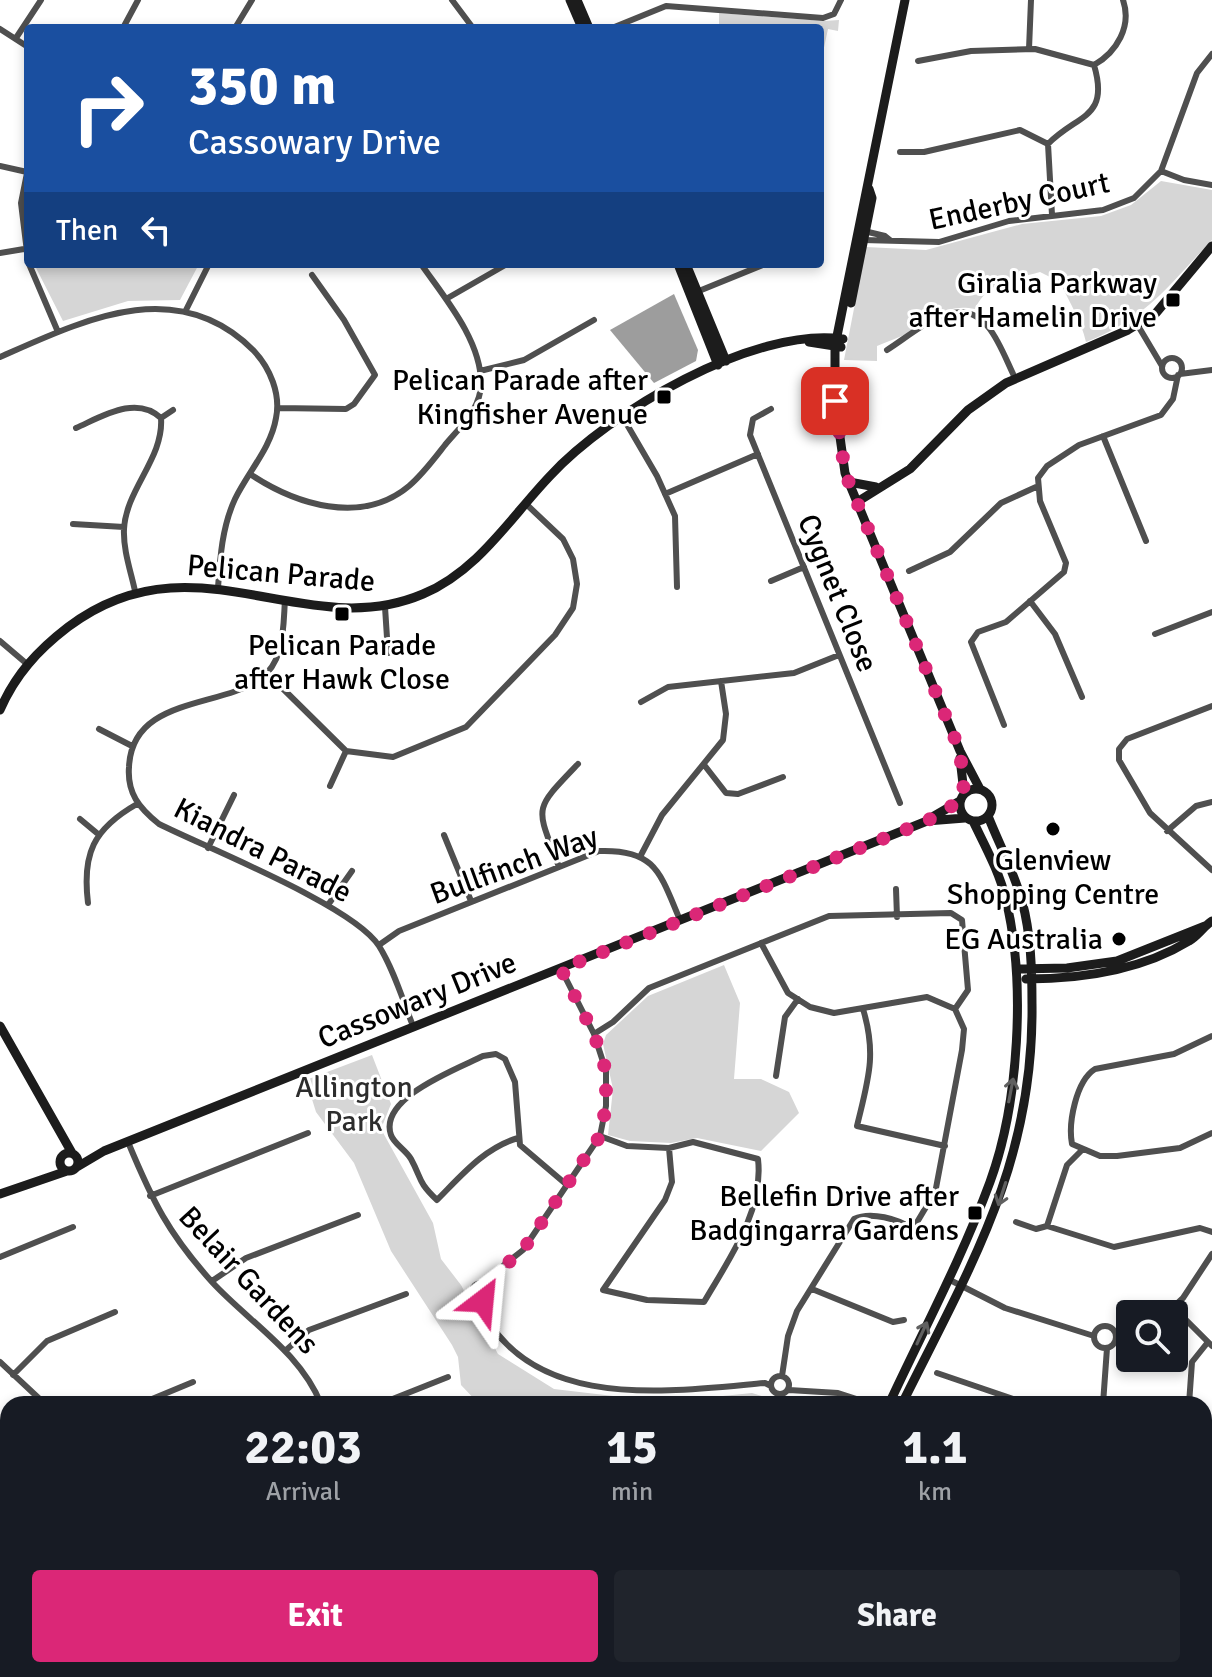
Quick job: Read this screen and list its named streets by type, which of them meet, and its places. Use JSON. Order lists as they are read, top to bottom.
{
  "streets": {
    "street": [
      "Enderby Court",
      "Pelican Parade",
      "Cygnet Close",
      "Kiandra Parade",
      "Bullfinch Way",
      "Cassowary Drive",
      "Belair Gardens"
    ]
  },
  "crossings": [
    ["Kiandra Parade", "Bullfinch Way"],
    ["Kiandra Parade", "Cassowary Drive"],
    ["Bullfinch Way", "Cassowary Drive"],
    ["Cassowary Drive", "Belair Gardens"]
  ],
  "parks": ["Allington Park"],
  "places": {
    "transit": [
      "Giralia Parkway after Hamelin Drive",
      "Pelican Parade after Kingfisher Avenue",
      "Pelican Parade after Hawk Close",
      "Bellefin Drive after Badgingarra Gardens"
    ],
    "other": ["Glenview Shopping Centre", "EG Australia"]
  },
  "page": {
    "turn": ["350 m", "Cassowary Drive"],
    "then": "Then",
    "eta": [
      "22:03",
      "Arrival",
      "15",
      "min",
      "1.1",
      "km"
    ],
    "buttons": ["Exit", "Share"]
  }
}
